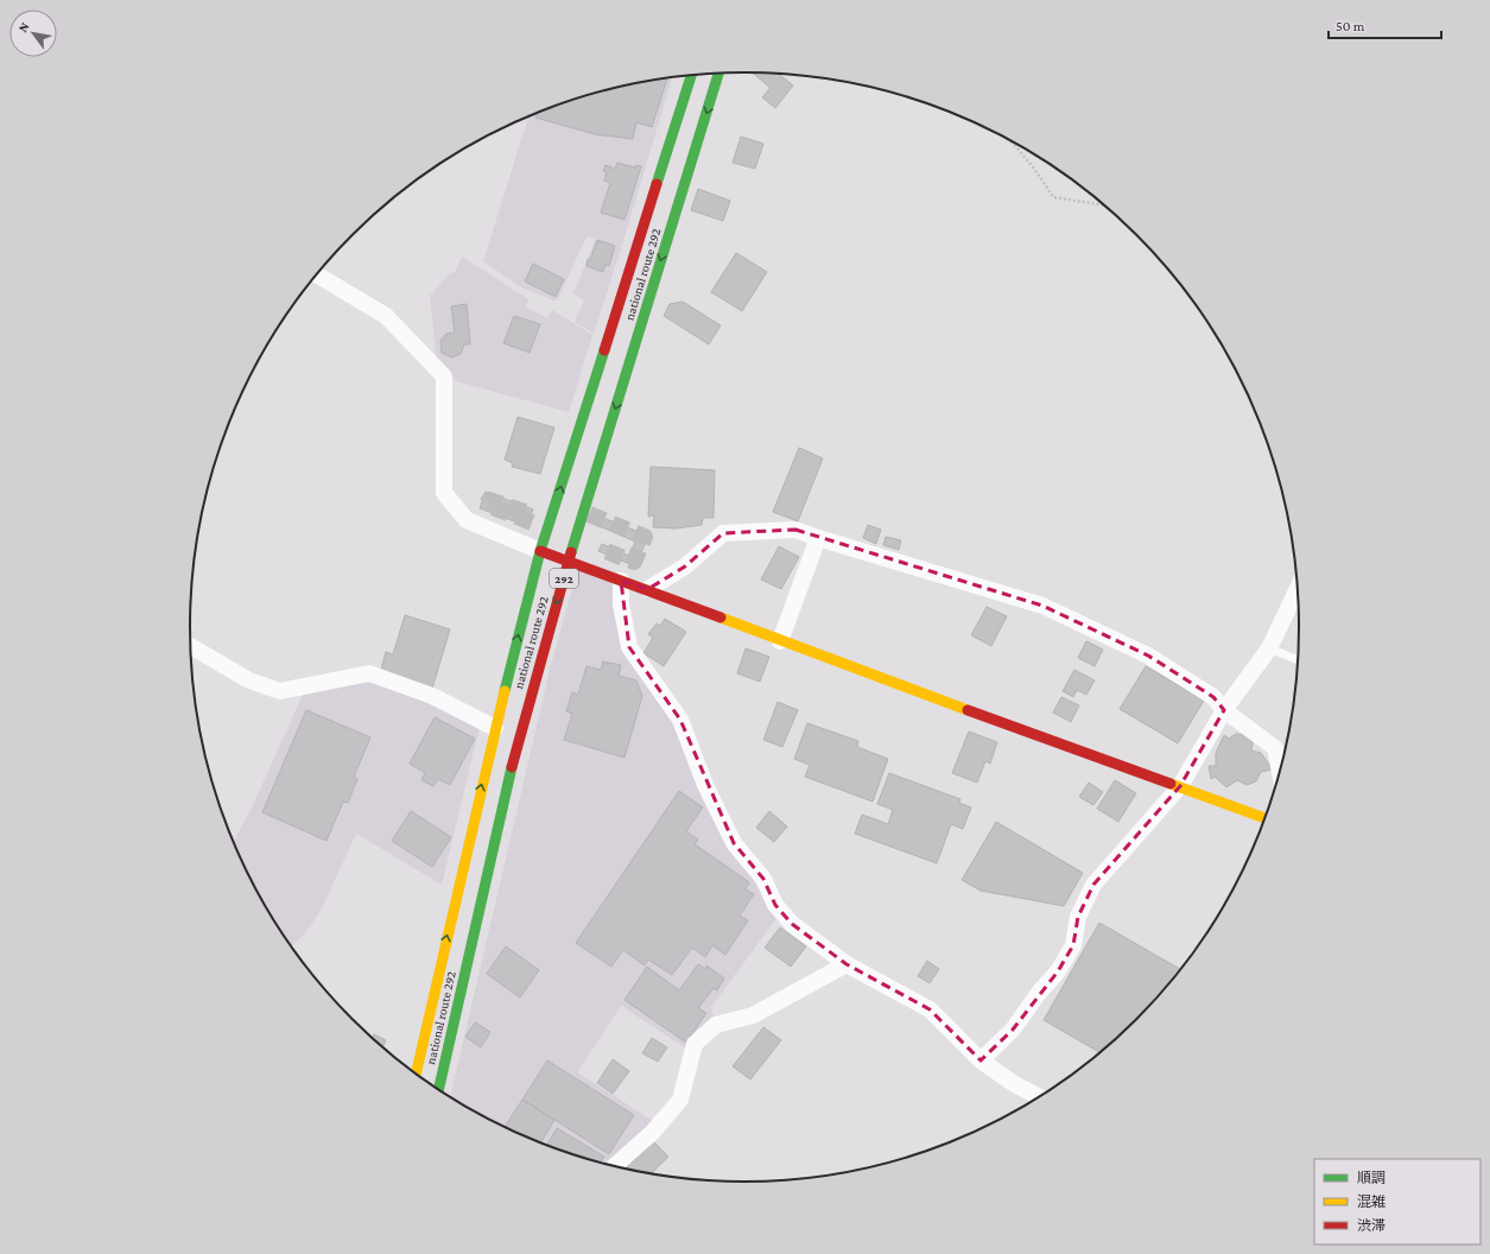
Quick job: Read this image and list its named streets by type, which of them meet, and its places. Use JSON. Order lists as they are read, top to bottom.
{
  "streets": {
    "main road": ["national route 292", "292"]
  },
  "legend": ["順調", "混雑", "渋滞"],
  "scale_bar": "50 m",
  "north": "top left"
}
